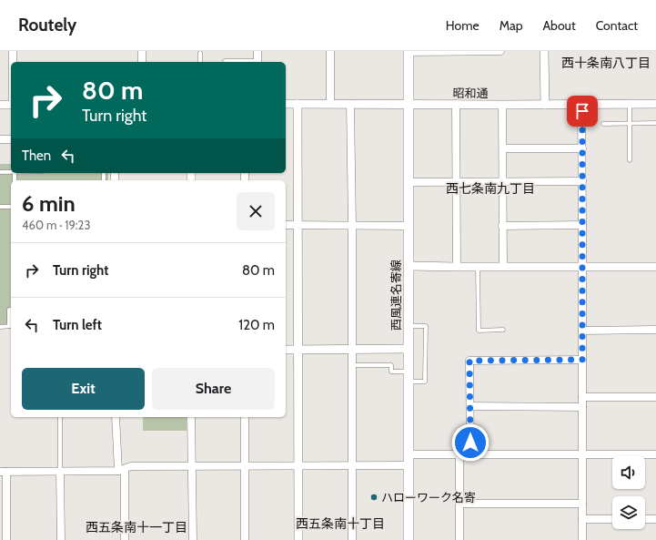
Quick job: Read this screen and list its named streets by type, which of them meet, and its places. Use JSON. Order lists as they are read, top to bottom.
{
  "streets": {
    "main road": ["西風連名寄線"],
    "street": ["昭和通"]
  },
  "crossings": [
    ["昭和通", "西風連名寄線"]
  ],
  "districts": [
    "西十条南八丁目",
    "西七条南九丁目",
    "西五条南十丁目",
    "西五条南十一丁目"
  ],
  "places": ["ハローワーク名寄"],
  "page": {
    "header": "Routely",
    "nav": [
      "Home",
      "Map",
      "About",
      "Contact"
    ],
    "turn": ["80 m", "Turn right"],
    "then": "Then",
    "heading": ["6 min", "460 m · 19:23"],
    "list": [
      {
        "name": "Turn right",
        "value": "80 m"
      },
      {
        "name": "Turn left",
        "value": "120 m"
      }
    ],
    "buttons": ["Exit", "Share"]
  }
}
